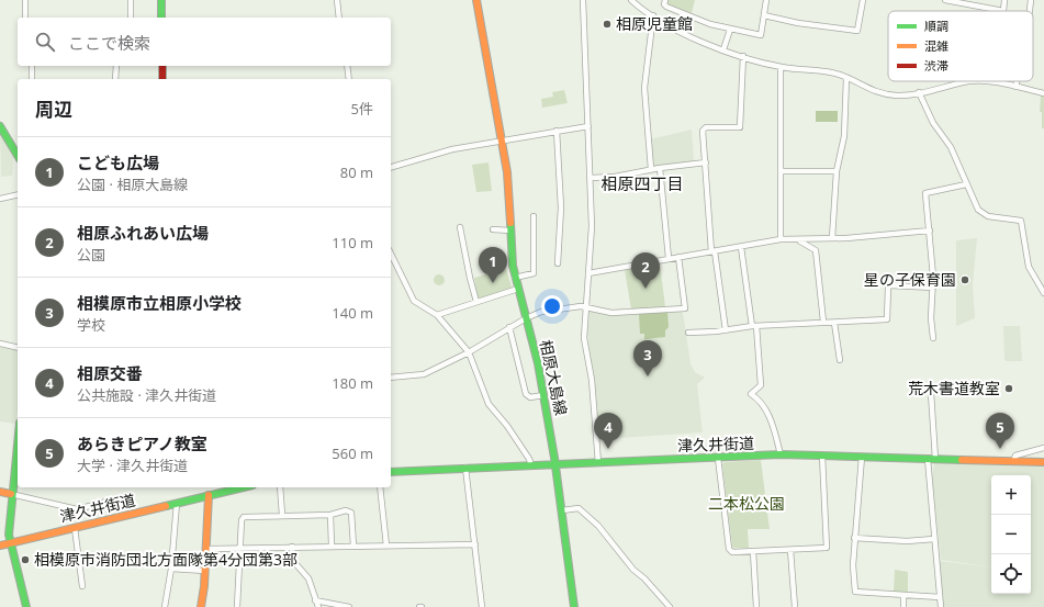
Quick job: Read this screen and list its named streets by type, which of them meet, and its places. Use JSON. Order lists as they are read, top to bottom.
{
  "streets": {
    "main road": ["相原大島線", "津久井街道"]
  },
  "crossings": [
    ["相原大島線", "津久井街道"]
  ],
  "districts": ["相原四丁目"],
  "parks": ["二本松公園"],
  "places": [
    "相原児童館",
    "星の子保育園",
    "荒木書道教室",
    "相模原市消防団北方面隊第4分団第3部"
  ],
  "legend": ["順調", "混雑", "渋滞"],
  "page": {
    "search": "ここで検索",
    "heading": ["周辺", "5件"],
    "list": [
      {
        "mark": "1",
        "name": "こども広場",
        "note": "公園 · 相原大島線",
        "value": "80 m"
      },
      {
        "mark": "2",
        "name": "相原ふれあい広場",
        "note": "公園",
        "value": "110 m"
      },
      {
        "mark": "3",
        "name": "相模原市立相原小学校",
        "note": "学校",
        "value": "140 m"
      },
      {
        "mark": "4",
        "name": "相原交番",
        "note": "公共施設 · 津久井街道",
        "value": "180 m"
      },
      {
        "mark": "5",
        "name": "あらきピアノ教室",
        "note": "大学 · 津久井街道",
        "value": "560 m"
      }
    ],
    "pins": [
      "1",
      "2",
      "3",
      "4",
      "5"
    ],
    "map_buttons": ["+", "−"]
  }
}
